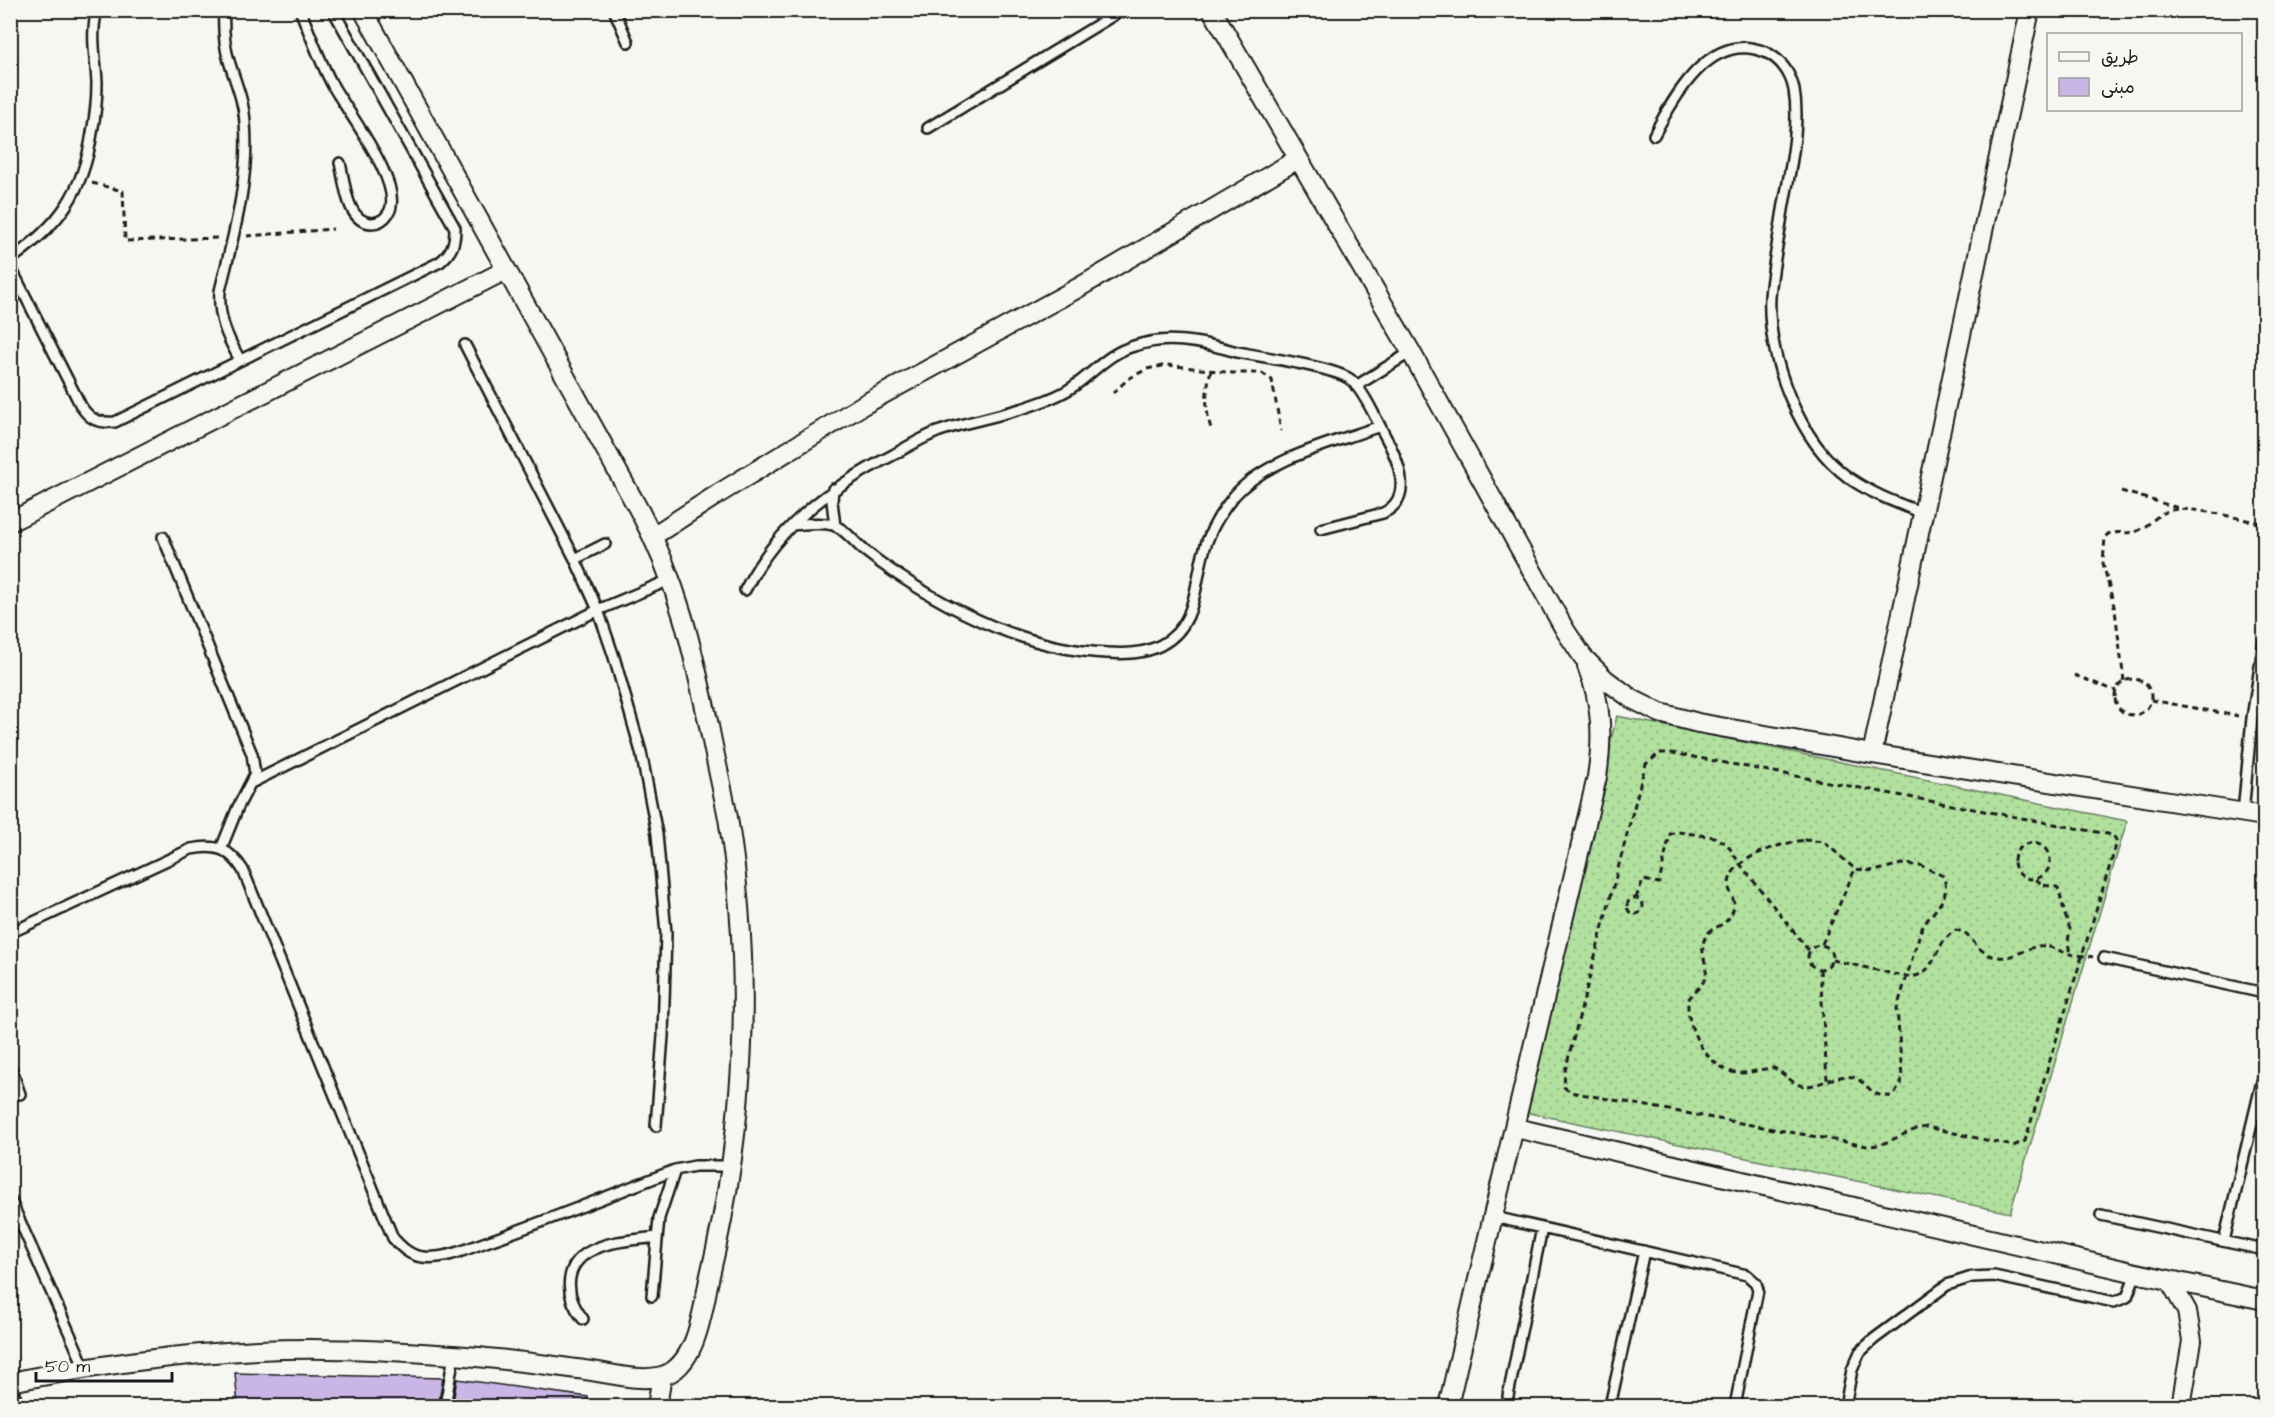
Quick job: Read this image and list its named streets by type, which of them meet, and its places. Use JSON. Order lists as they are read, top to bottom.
{
  "legend": ["طريق", "مبنى"],
  "scale_bar": "50 m"
}
